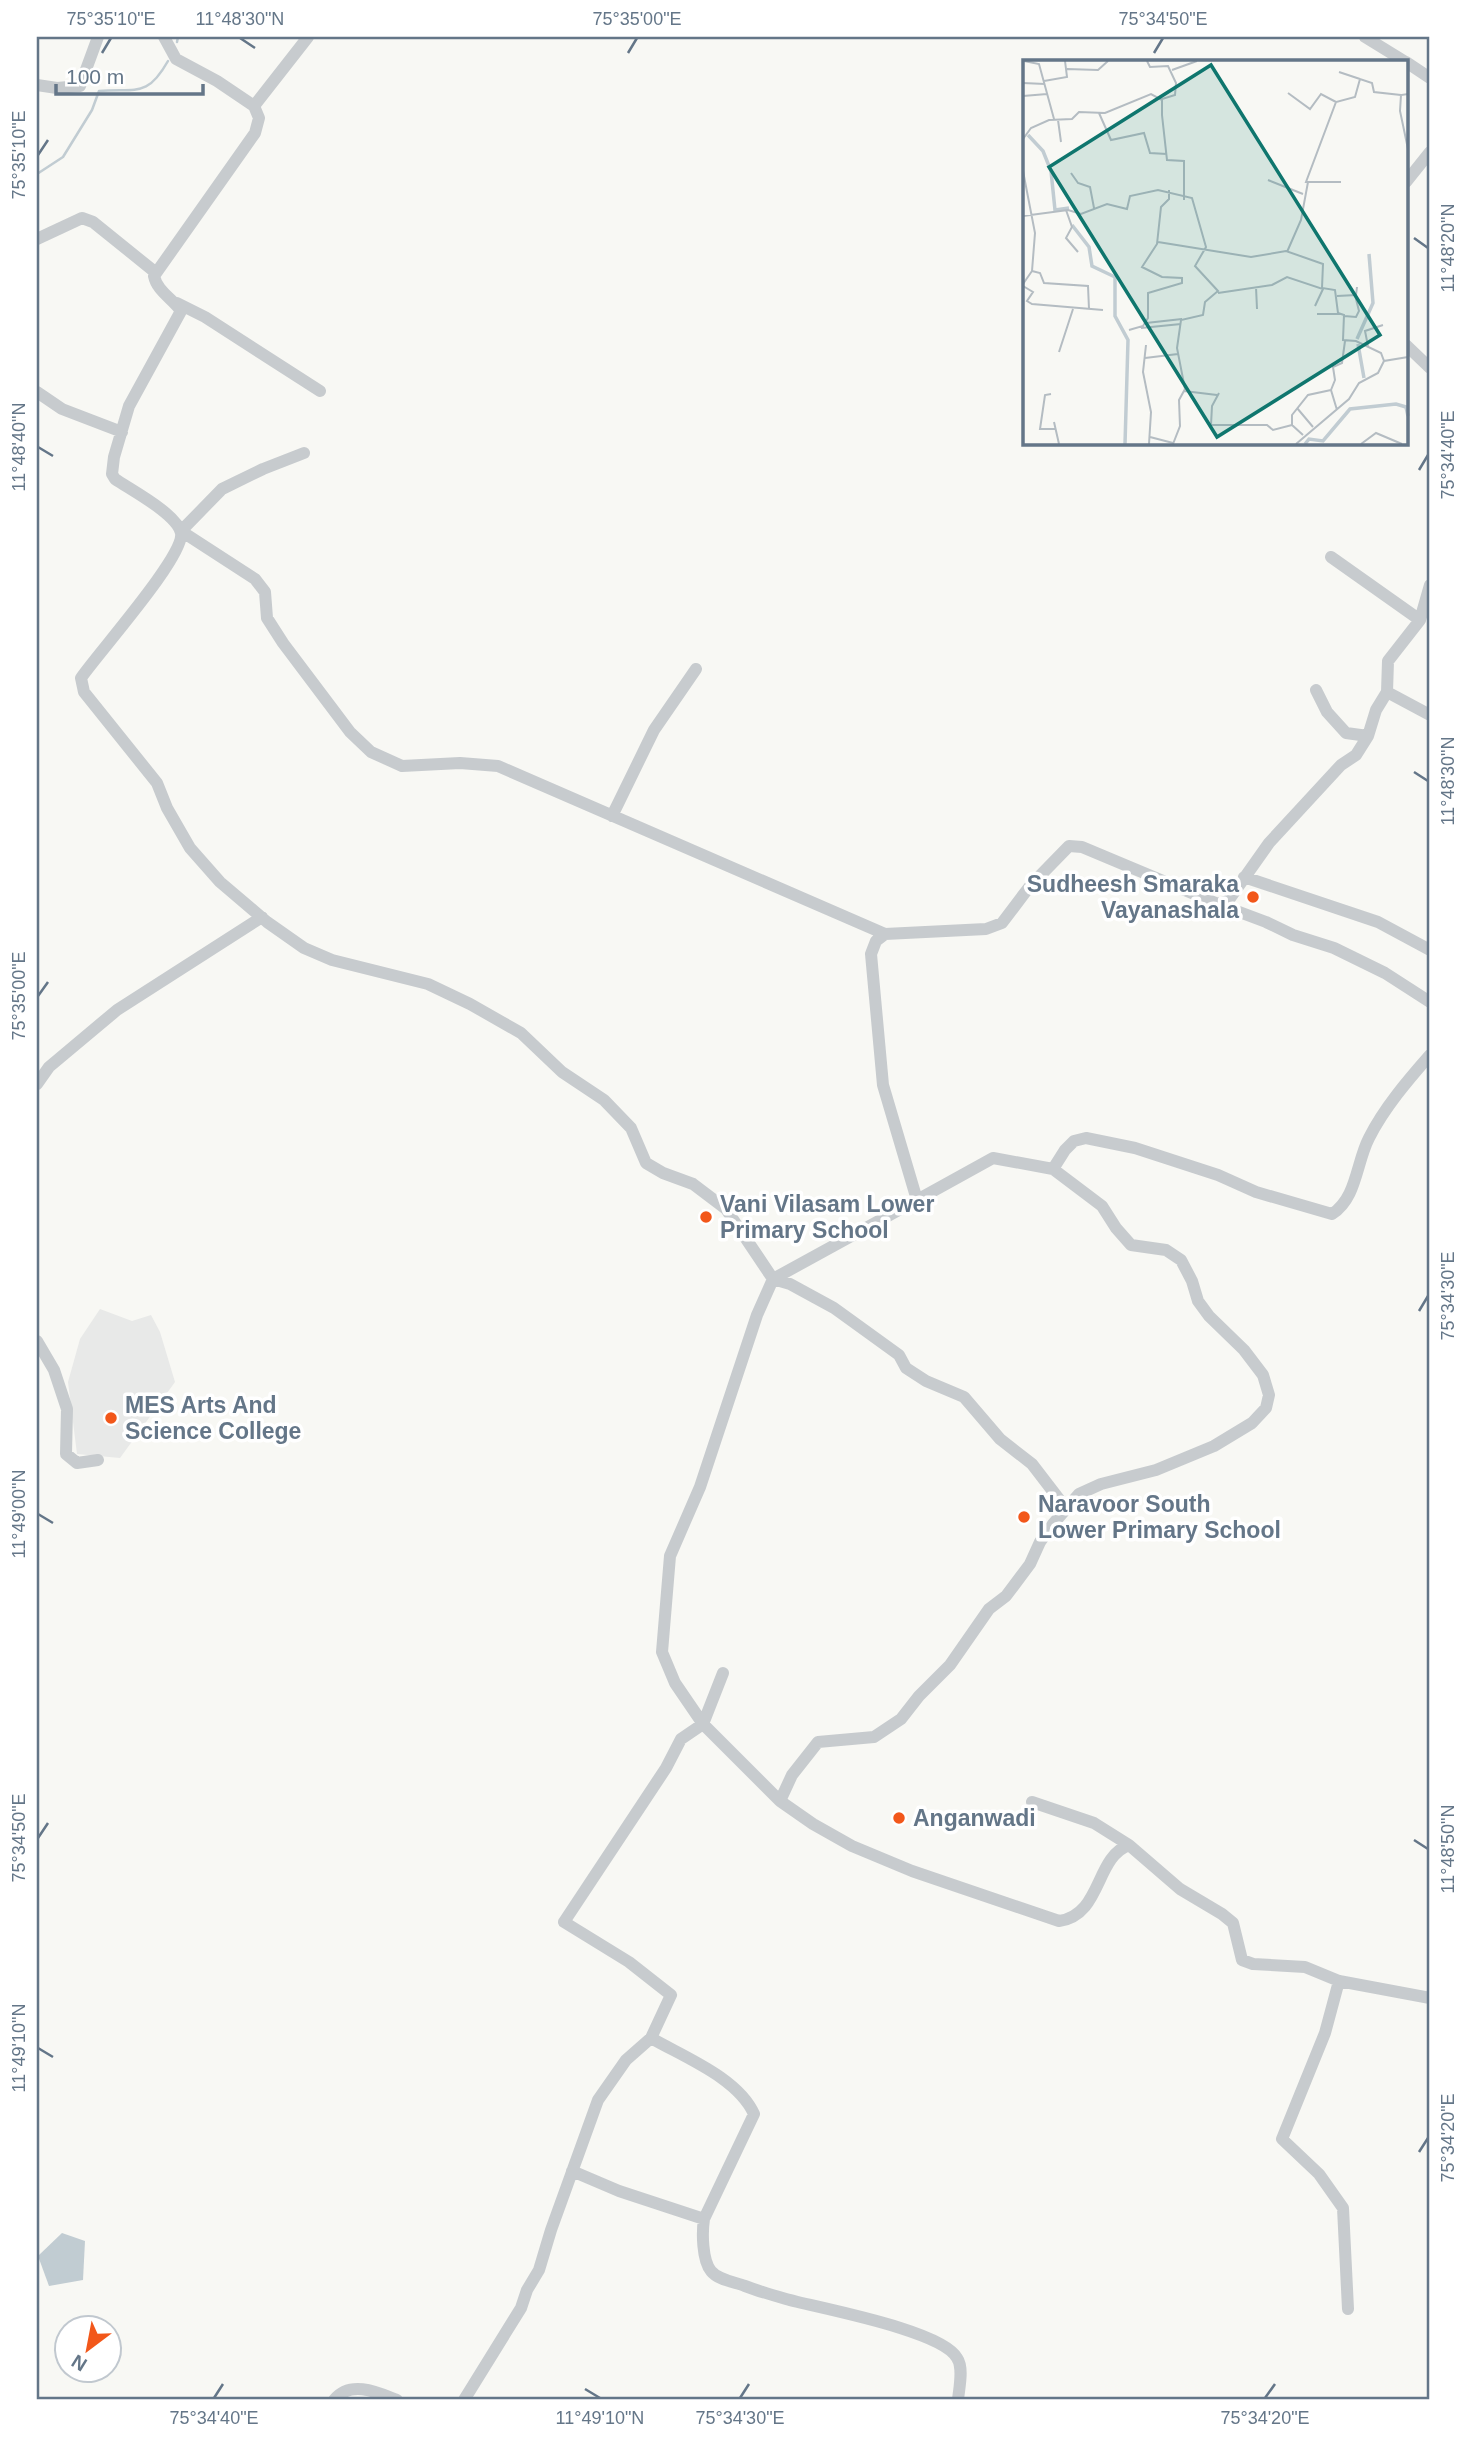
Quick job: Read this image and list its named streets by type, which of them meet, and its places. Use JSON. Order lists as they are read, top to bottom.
{
  "places": [
    "Sudheesh Smaraka Vayanashala",
    "Vani Vilasam Lower Primary School",
    "MES Arts And Science College",
    "Naravoor South Lower Primary School",
    "Anganwadi"
  ],
  "scale_bar": "100 m",
  "north": "bottom left",
  "coordinates": [
    "75°35'10\"E",
    "11°48'30\"N",
    "75°35'00\"E",
    "75°34'50\"E",
    "11°48'20\"N",
    "11°48'40\"N",
    "75°34'40\"E",
    "75°34'30\"E",
    "11°49'00\"N",
    "11°48'50\"N",
    "11°49'10\"N",
    "75°34'20\"E"
  ]
}
